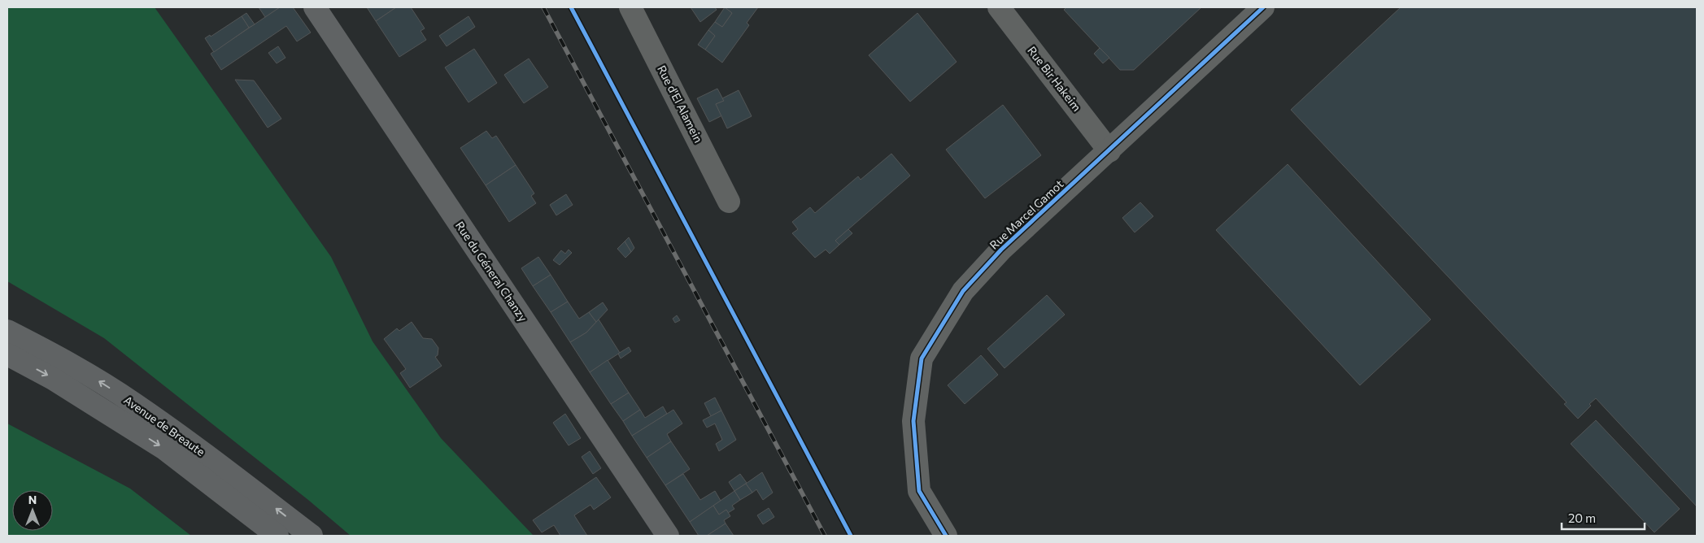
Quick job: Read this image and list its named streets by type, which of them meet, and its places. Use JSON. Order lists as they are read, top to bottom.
{
  "streets": {
    "main road": ["Rue du Géneral Chanzy", "Avenue de Breaute"],
    "street": ["Rue Bir Hakeim", "Rue d'El Alamein", "Rue Marcel Gamot"]
  },
  "crossings": [
    ["Rue Bir Hakeim", "Rue Marcel Gamot"]
  ],
  "scale_bar": "20 m",
  "north": "top"
}
